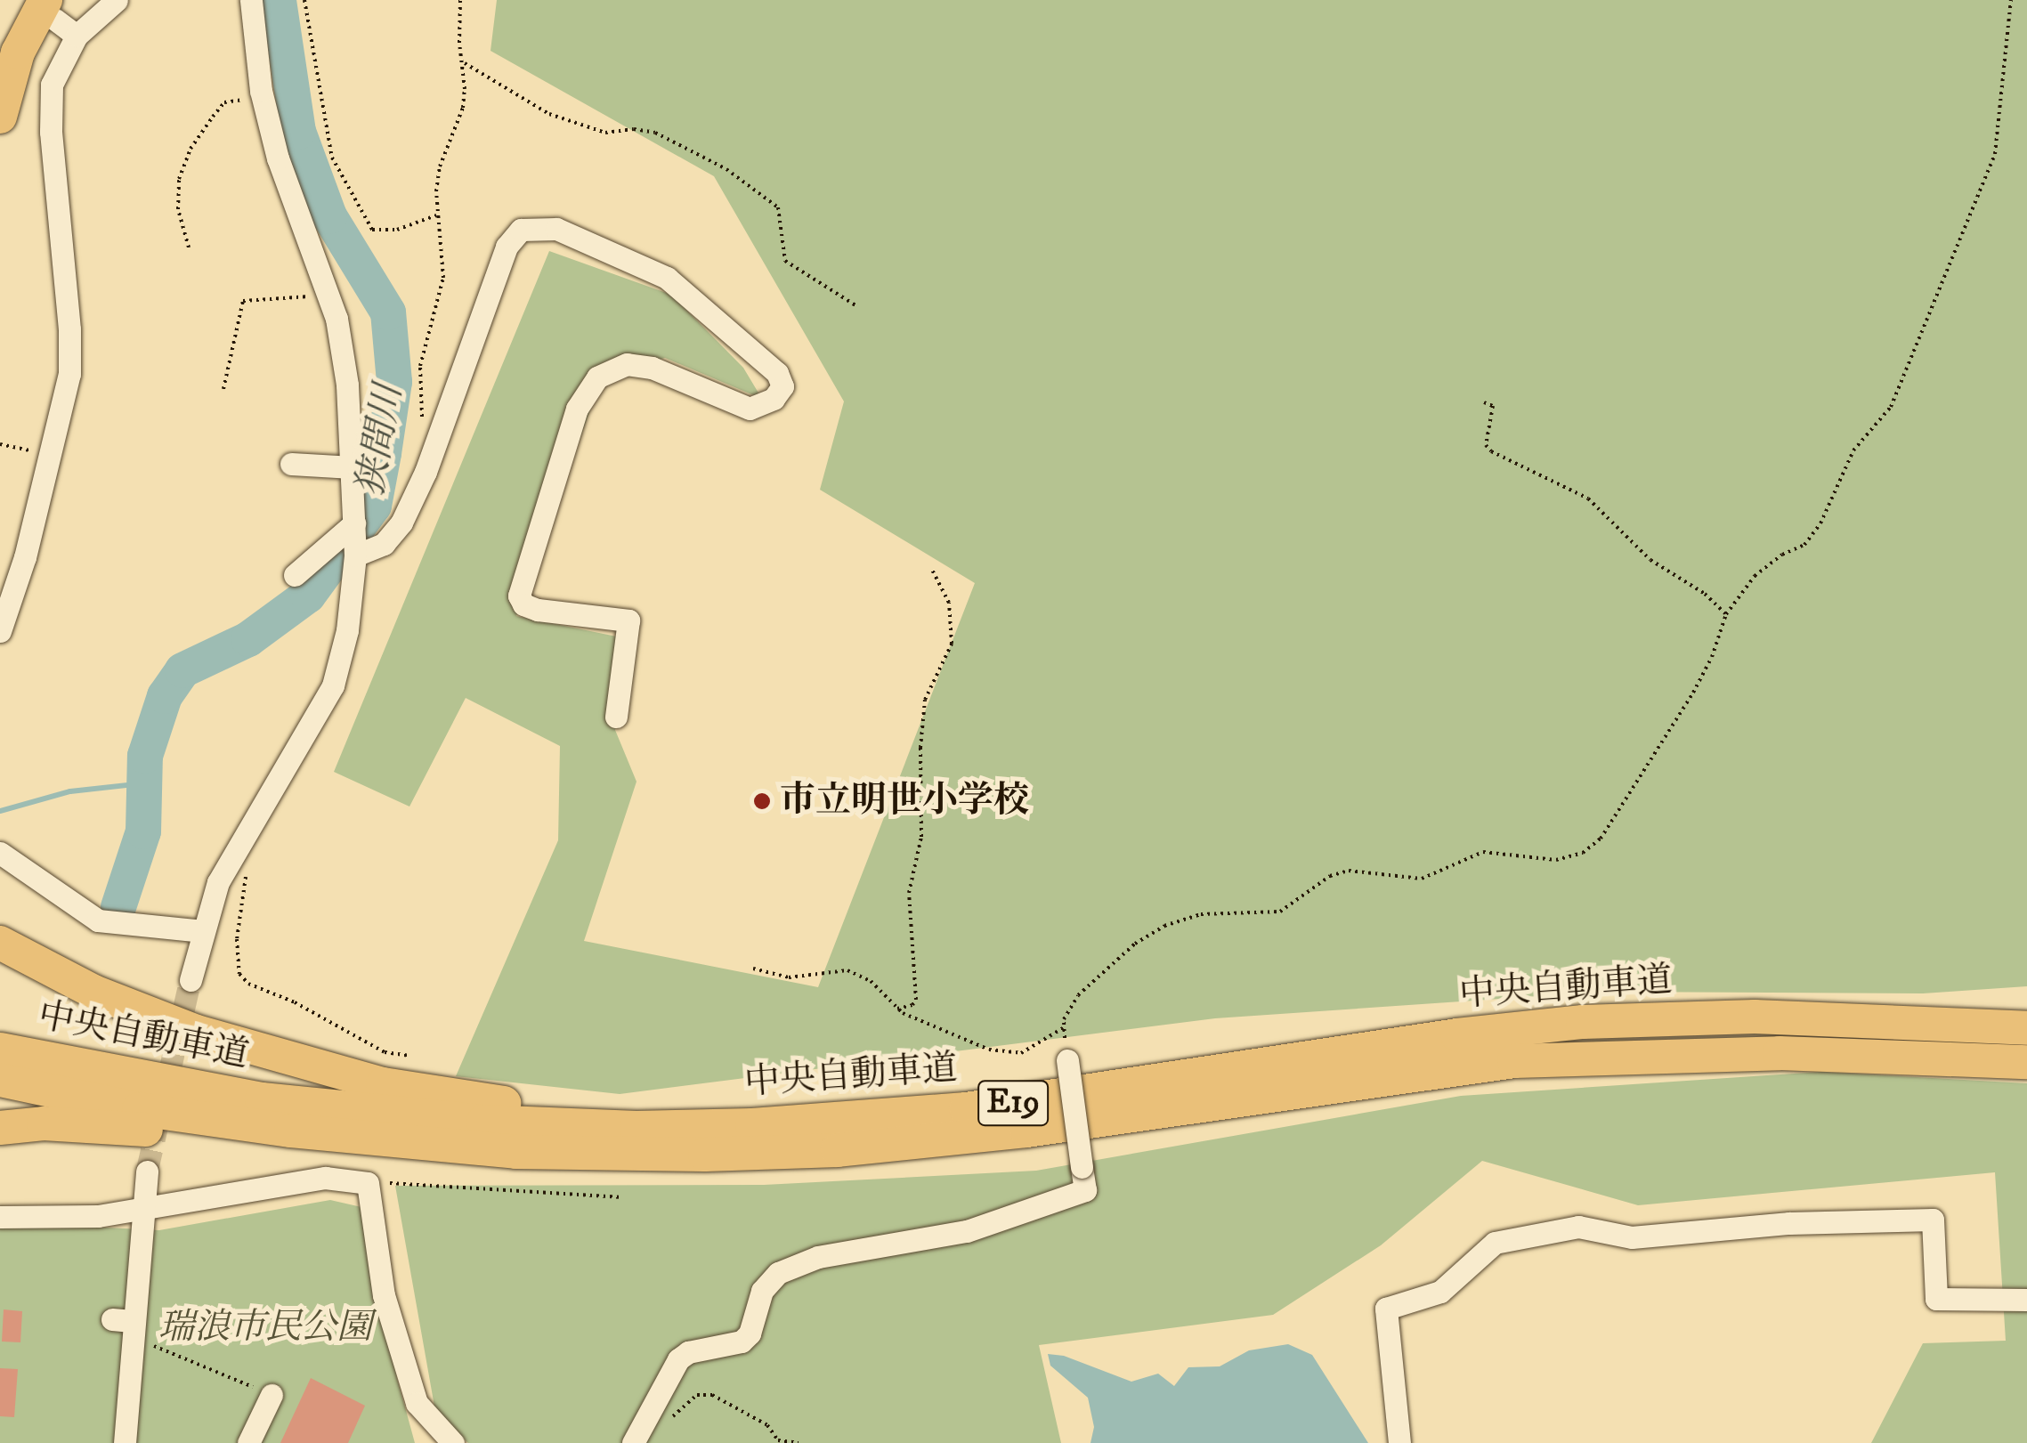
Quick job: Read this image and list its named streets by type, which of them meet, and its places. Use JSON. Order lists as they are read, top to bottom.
{
  "streets": {
    "highway": ["中央自動車道", "E19"]
  },
  "water": ["狭間川"],
  "parks": ["瑞浪市民公園"],
  "places": ["市立明世小学校"]
}
